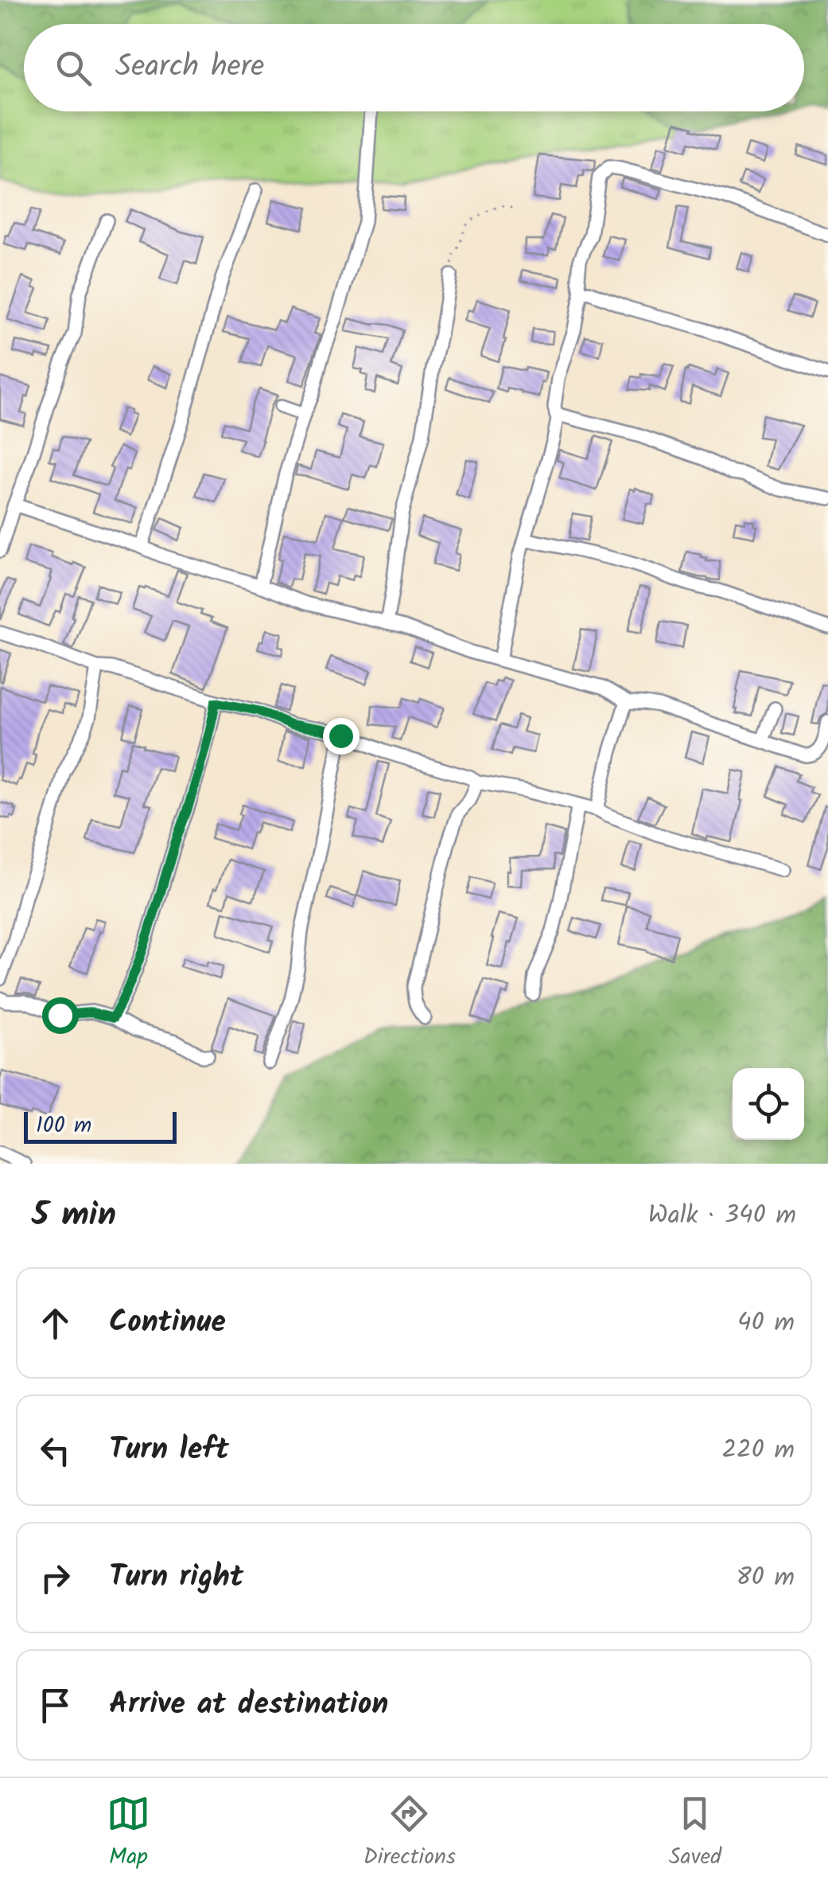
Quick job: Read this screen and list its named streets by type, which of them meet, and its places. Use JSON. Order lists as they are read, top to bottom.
{
  "scale_bar": "100 m",
  "page": {
    "search": "Search here",
    "scale": "100 m",
    "heading": ["5 min", "Walk · 340 m"],
    "list": [
      ["Continue", "40 m"],
      ["Turn left", "220 m"],
      ["Turn right", "80 m"],
      "Arrive at destination"
    ],
    "nav": ["Map", "Directions", "Saved"]
  }
}
